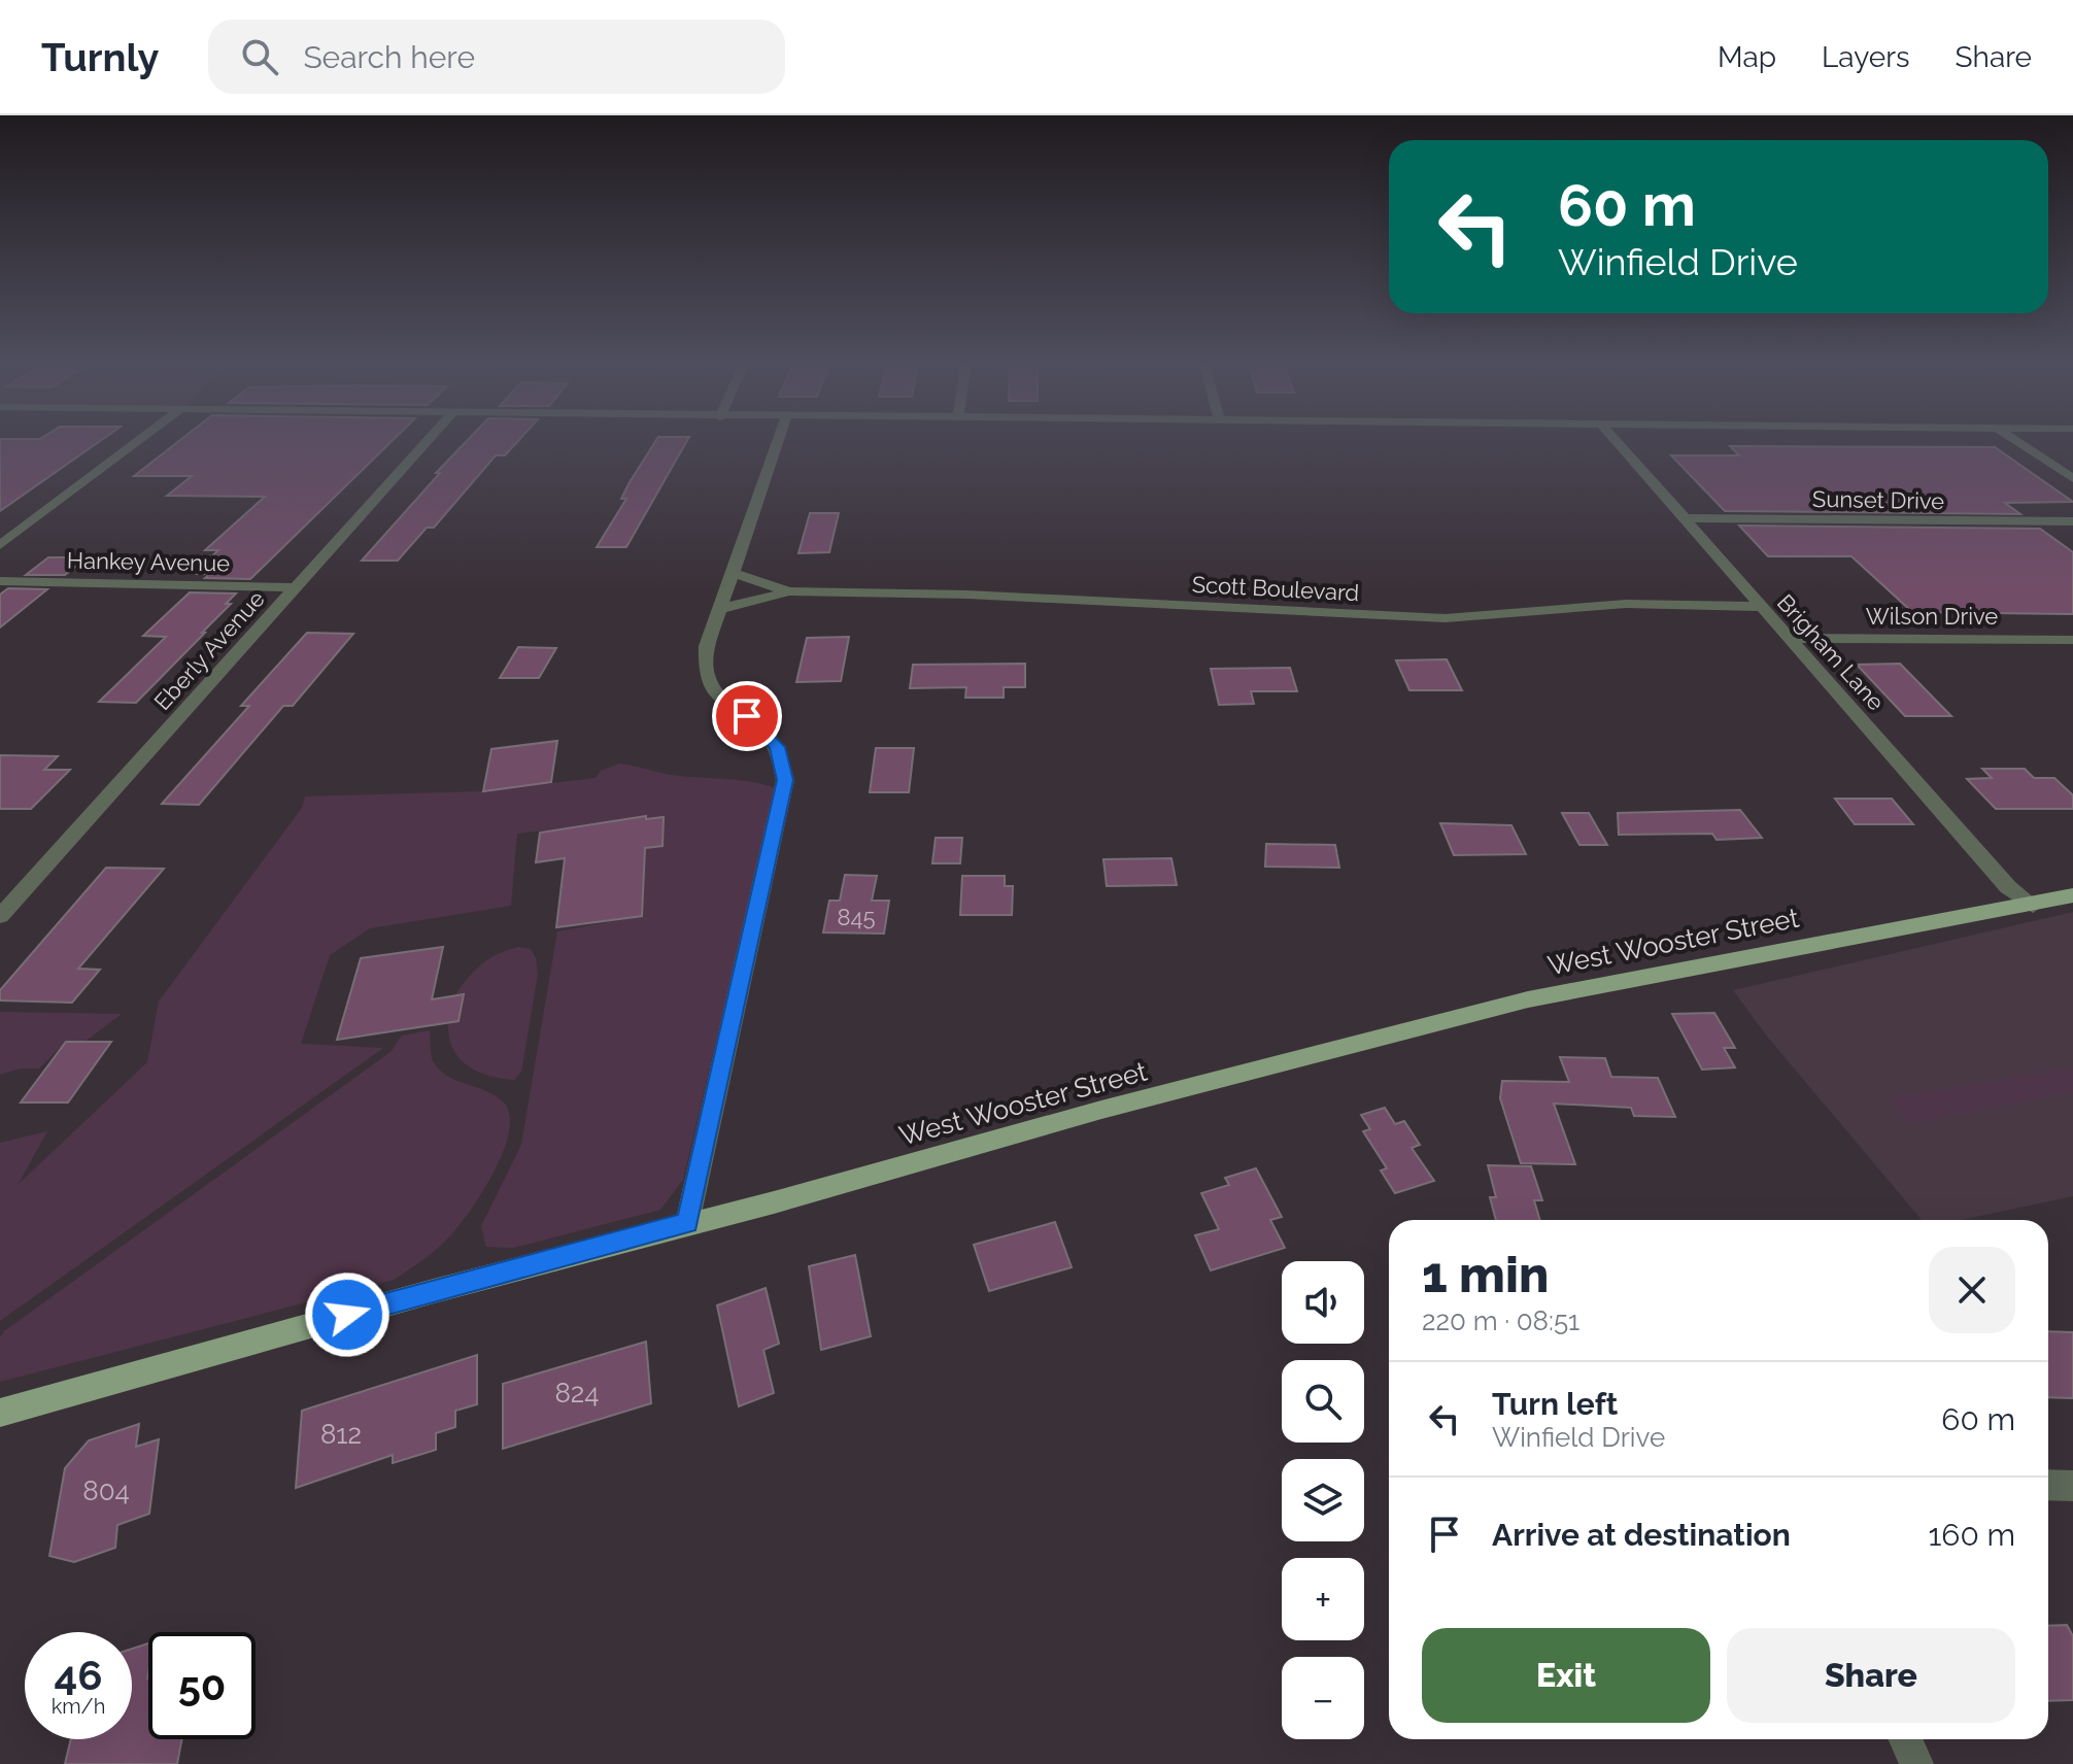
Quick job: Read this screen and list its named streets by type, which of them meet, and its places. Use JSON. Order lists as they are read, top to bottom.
{
  "streets": {
    "main road": ["West Wooster Street"],
    "street": [
      "Sunset Drive",
      "Hankey Avenue",
      "Scott Boulevard",
      "Wilson Drive",
      "Eberly Avenue",
      "Brigham Lane"
    ]
  },
  "crossings": [
    ["Sunset Drive", "Brigham Lane"],
    ["Hankey Avenue", "Eberly Avenue"],
    ["Scott Boulevard", "Brigham Lane"],
    ["Wilson Drive", "Brigham Lane"],
    ["Brigham Lane", "West Wooster Street"]
  ],
  "house_numbers": [
    "845",
    "824",
    "812",
    "804"
  ],
  "page": {
    "header": "Turnly",
    "search": "Search here",
    "nav": ["Map", "Layers", "Share"],
    "turn": ["60 m", "Winfield Drive"],
    "heading": ["1 min", "220 m · 08:51"],
    "map_buttons": ["+", "−"],
    "list": [
      {
        "name": "Turn left",
        "note": "Winfield Drive",
        "value": "60 m"
      },
      {
        "name": "Arrive at destination",
        "value": "160 m"
      }
    ],
    "buttons": ["Exit", "Share"],
    "speed": "46 km/h",
    "limit": "50"
  }
}
